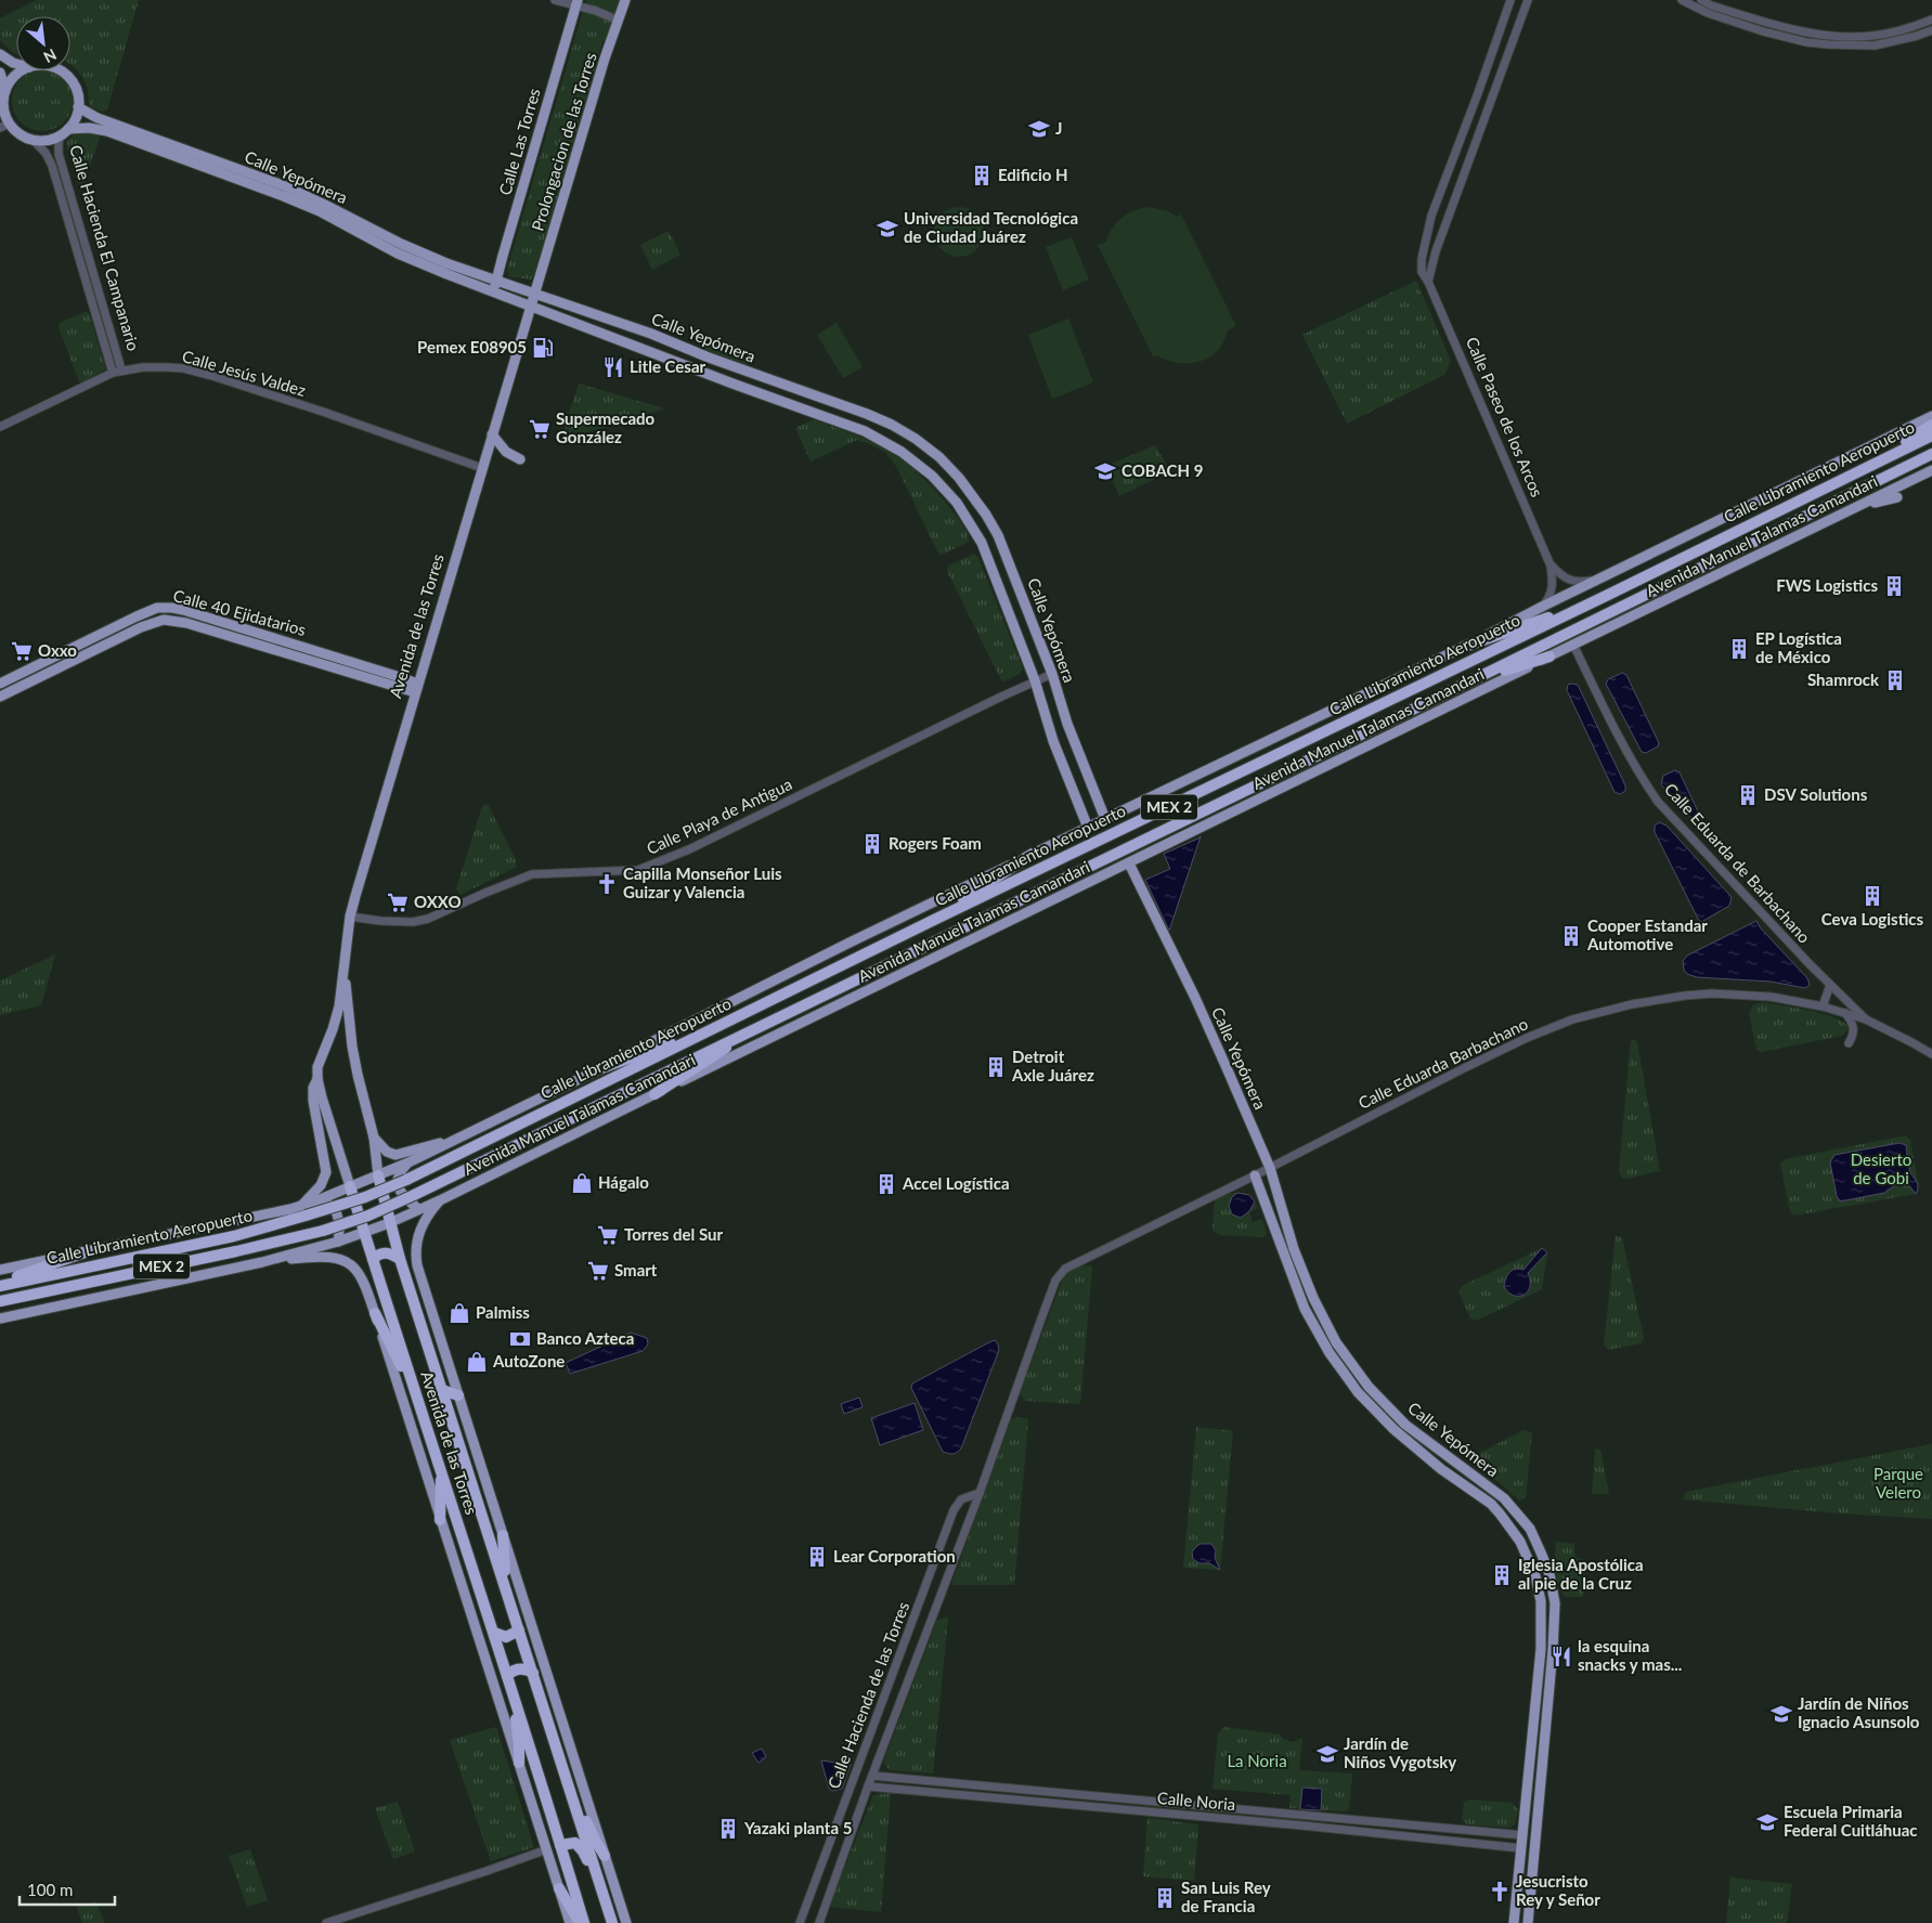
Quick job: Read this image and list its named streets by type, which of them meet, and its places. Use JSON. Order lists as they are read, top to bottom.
{
  "streets": {
    "highway": ["Calle Libramiento Aeropuerto", "Avenida de las Torres", "MEX 2"],
    "main road": [
      "Calle Las Torres",
      "Prolongacion de las Torres",
      "Calle Yepómera",
      "Avenida Manuel Talamas Camandari",
      "Calle 40 Ejidatarios"
    ],
    "street": [
      "Calle Hacienda El Campanario",
      "Calle Jesús Valdez",
      "Calle Paseo de los Arcos",
      "Calle Playa de Antigua",
      "Calle Eduarda de Barbachano",
      "Calle Eduarda Barbachano",
      "Calle Hacienda de las Torres",
      "Calle Noria"
    ]
  },
  "crossings": [
    ["Calle Las Torres", "Calle Yepómera"],
    ["Prolongacion de las Torres", "Calle Yepómera"],
    ["Prolongacion de las Torres", "Avenida de las Torres"],
    ["Calle Yepómera", "Calle Hacienda El Campanario"],
    ["Calle Yepómera", "Avenida Manuel Talamas Camandari"],
    ["Calle Yepómera", "Avenida de las Torres"],
    ["Calle Yepómera", "Calle Playa de Antigua"],
    ["Calle Yepómera", "Calle Eduarda Barbachano"],
    ["Calle Yepómera", "Calle Noria"],
    ["Calle Hacienda El Campanario", "Calle Jesús Valdez"],
    ["Calle Jesús Valdez", "Avenida de las Torres"],
    ["Calle Libramiento Aeropuerto", "Avenida Manuel Talamas Camandari"],
    ["Avenida Manuel Talamas Camandari", "Avenida de las Torres"],
    ["Avenida Manuel Talamas Camandari", "Calle Eduarda de Barbachano"],
    ["Calle 40 Ejidatarios", "Avenida de las Torres"],
    ["Avenida de las Torres", "Calle Playa de Antigua"],
    ["Calle Eduarda de Barbachano", "Calle Eduarda Barbachano"],
    ["Calle Eduarda Barbachano", "Calle Hacienda de las Torres"],
    ["Calle Hacienda de las Torres", "Calle Noria"]
  ],
  "parks": ["Desierto de Gobi", "Parque Velero", "La Noria"],
  "places": {
    "school or university": [
      "J",
      "Universidad Tecnológica de Ciudad Juárez",
      "COBACH 9",
      "Jardín de Niños Ignacio Asunsolo",
      "Jardín de Niños Vygotsky",
      "Escuela Primaria Federal Cuitláhuac"
    ],
    "building": [
      "Edificio H",
      "FWS Logistics",
      "EP Logística de México",
      "Shamrock",
      "DSV Solutions",
      "Rogers Foam",
      "Ceva Logistics",
      "Cooper Estandar Automotive",
      "Detroit Axle Juárez",
      "Accel Logística",
      "Lear Corporation",
      "Iglesia Apostólica al pie de la Cruz",
      "Yazaki planta 5",
      "San Luis Rey de Francia"
    ],
    "fuel station": ["Pemex E08905"],
    "restaurant": ["Litle Cesar", "la esquina snacks y mas..."],
    "supermarket": [
      "Supermecado González",
      "Oxxo",
      "OXXO",
      "Torres del Sur",
      "Smart"
    ],
    "church": ["Capilla Monseñor Luis Guizar y Valencia", "Jesucristo Rey y Señor"],
    "shop": ["Hágalo", "Palmiss", "AutoZone"],
    "bank": ["Banco Azteca"]
  },
  "scale_bar": "100 m",
  "north": "bottom right"
}
